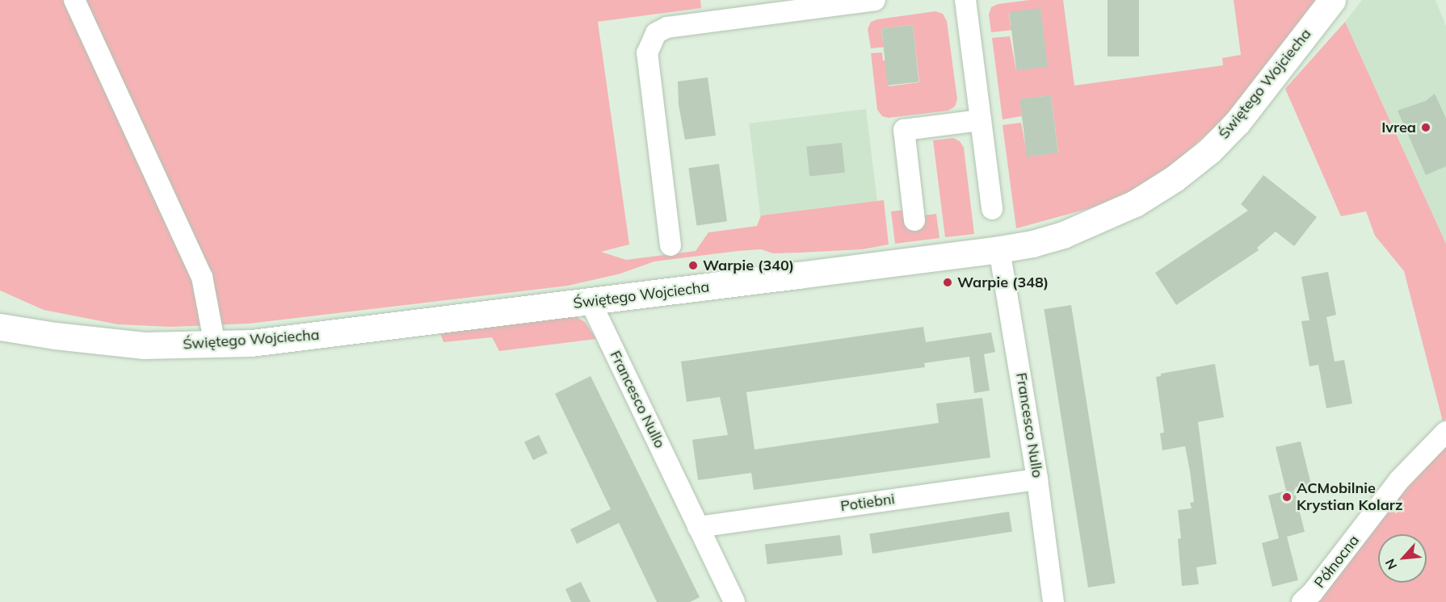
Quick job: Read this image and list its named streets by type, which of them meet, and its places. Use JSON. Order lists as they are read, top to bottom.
{
  "streets": {
    "street": [
      "Świętego Wojciecha",
      "Francesco Nullo",
      "Potiebni",
      "Północna"
    ]
  },
  "crossings": [
    ["Świętego Wojciecha", "Francesco Nullo"],
    ["Francesco Nullo", "Potiebni"]
  ],
  "places": [
    "Ivrea",
    "Warpie (340)",
    "Warpie (348)",
    "ACMobilnie Krystian Kolarz"
  ],
  "north": "bottom left"
}
